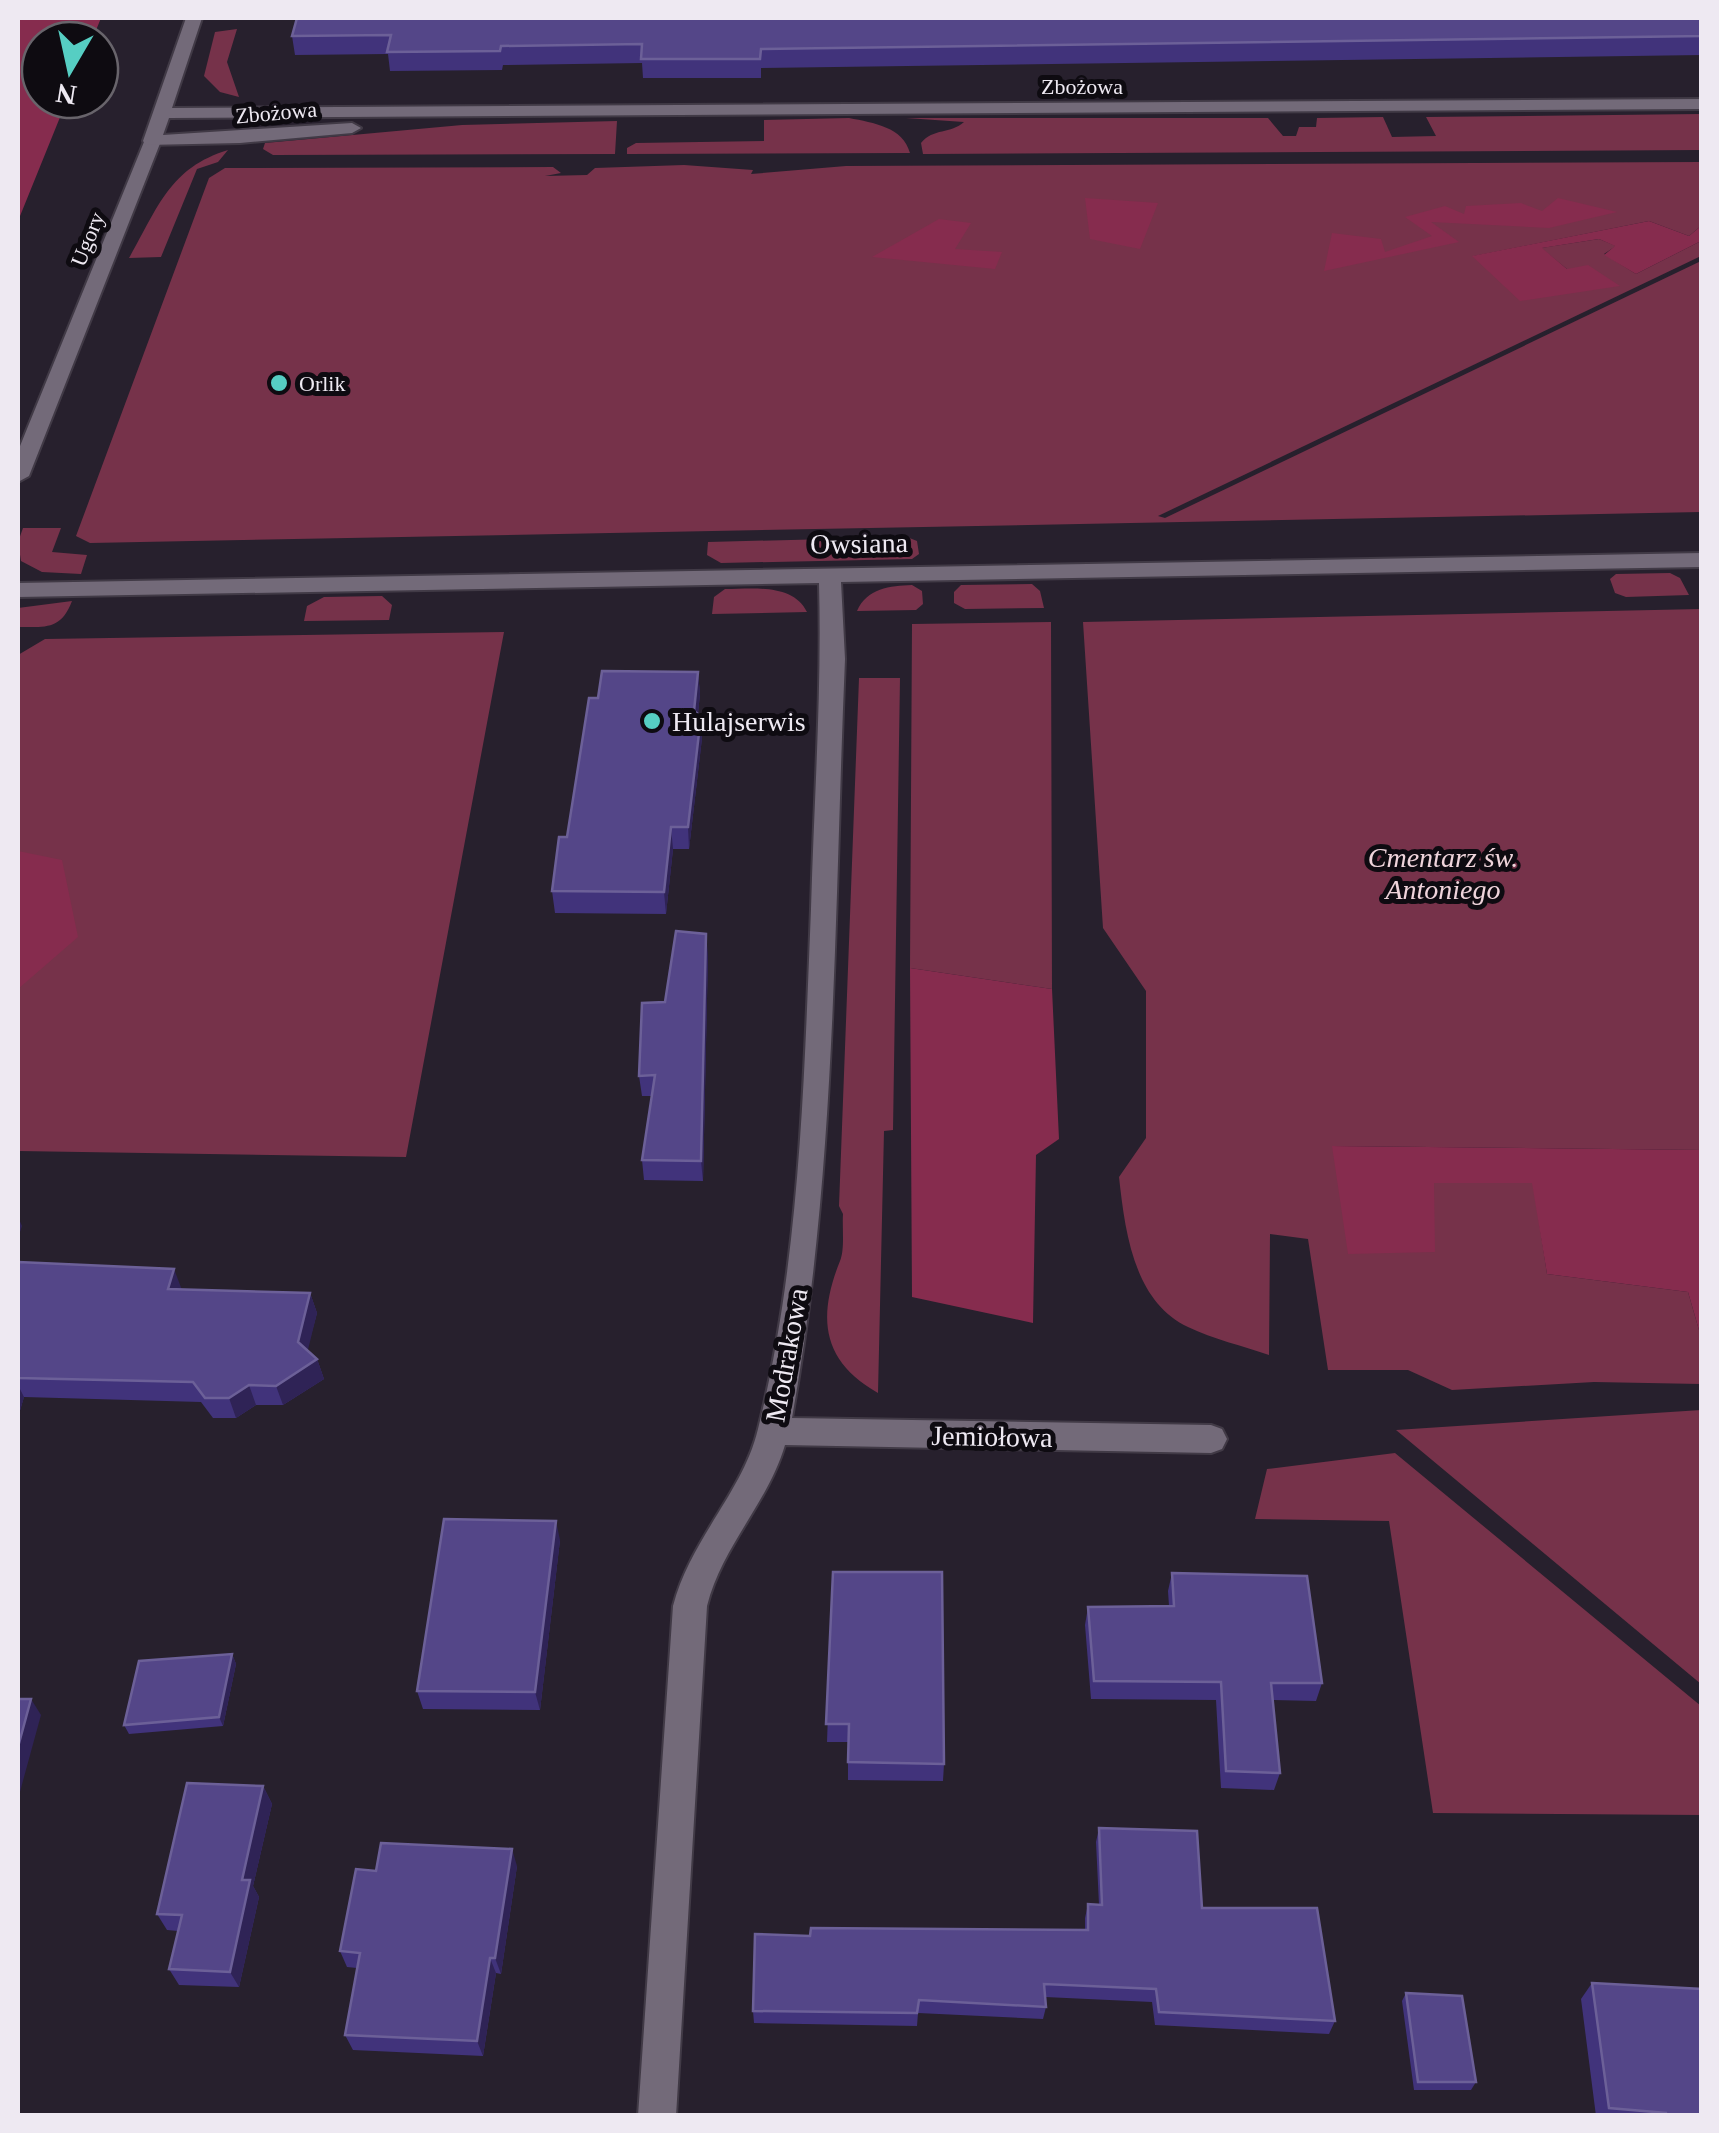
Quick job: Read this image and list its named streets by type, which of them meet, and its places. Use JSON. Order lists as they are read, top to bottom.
{
  "streets": {
    "street": [
      "Zbożowa",
      "Ugory",
      "Owsiana",
      "Modrakowa",
      "Jemiołowa"
    ]
  },
  "crossings": [
    ["Zbożowa", "Ugory"],
    ["Owsiana", "Modrakowa"],
    ["Modrakowa", "Jemiołowa"]
  ],
  "parks": ["Cmentarz św. Antoniego"],
  "places": ["Orlik", "Hulajserwis"],
  "north": "bottom"
}
